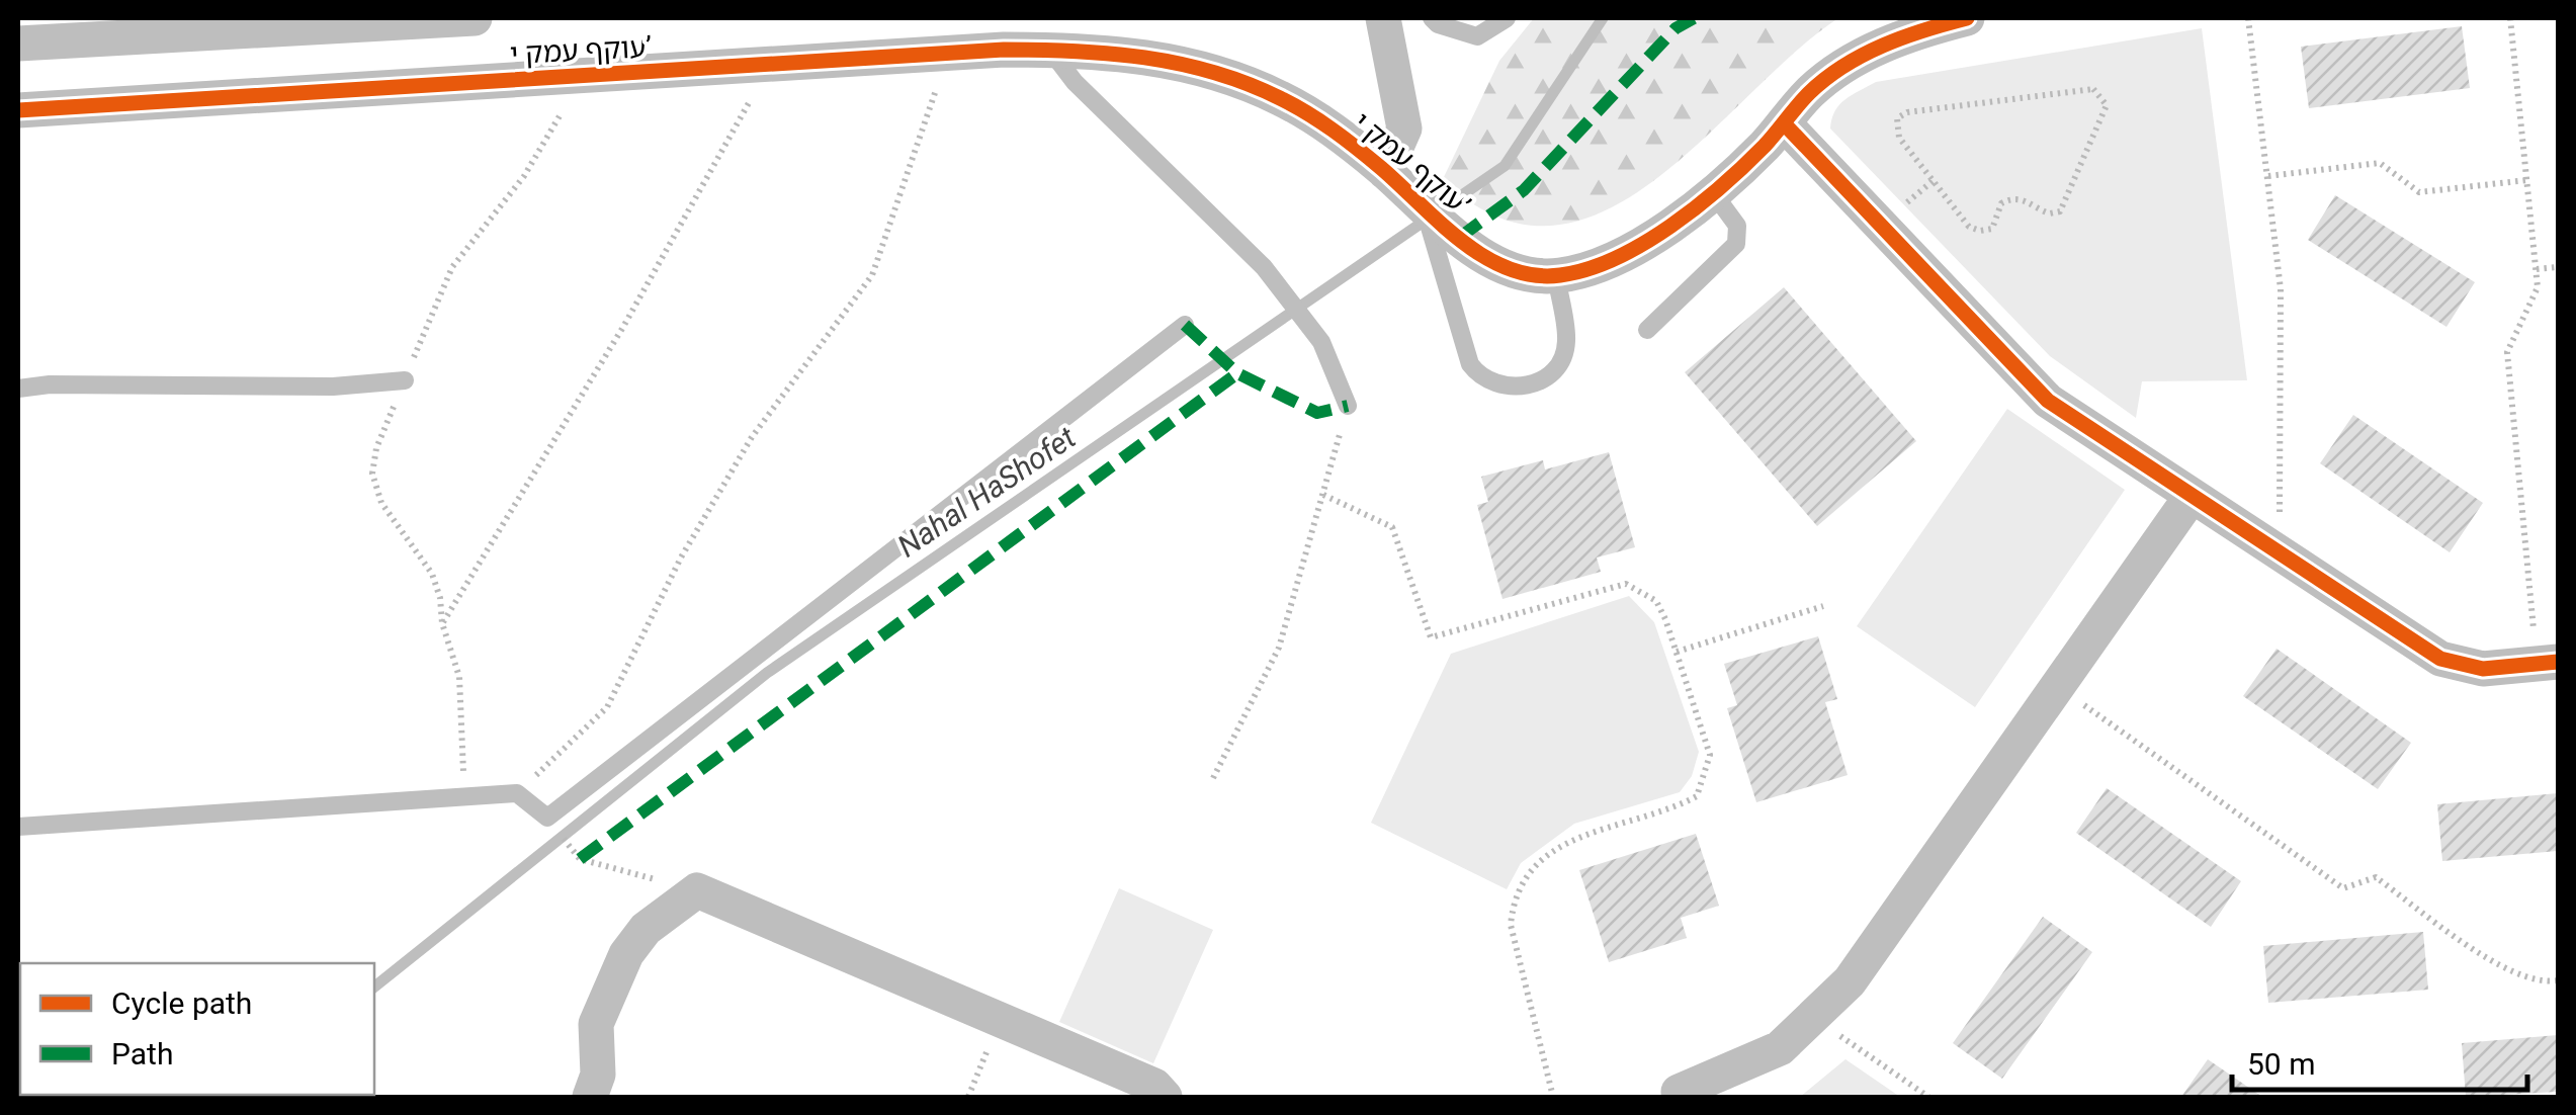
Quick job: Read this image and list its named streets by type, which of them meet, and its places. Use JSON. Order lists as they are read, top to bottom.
{
  "streets": {
    "street": ["עוקף עמק י’"]
  },
  "water": ["Nahal HaShofet"],
  "legend": ["Cycle path", "Path"],
  "scale_bar": "50 m"
}
